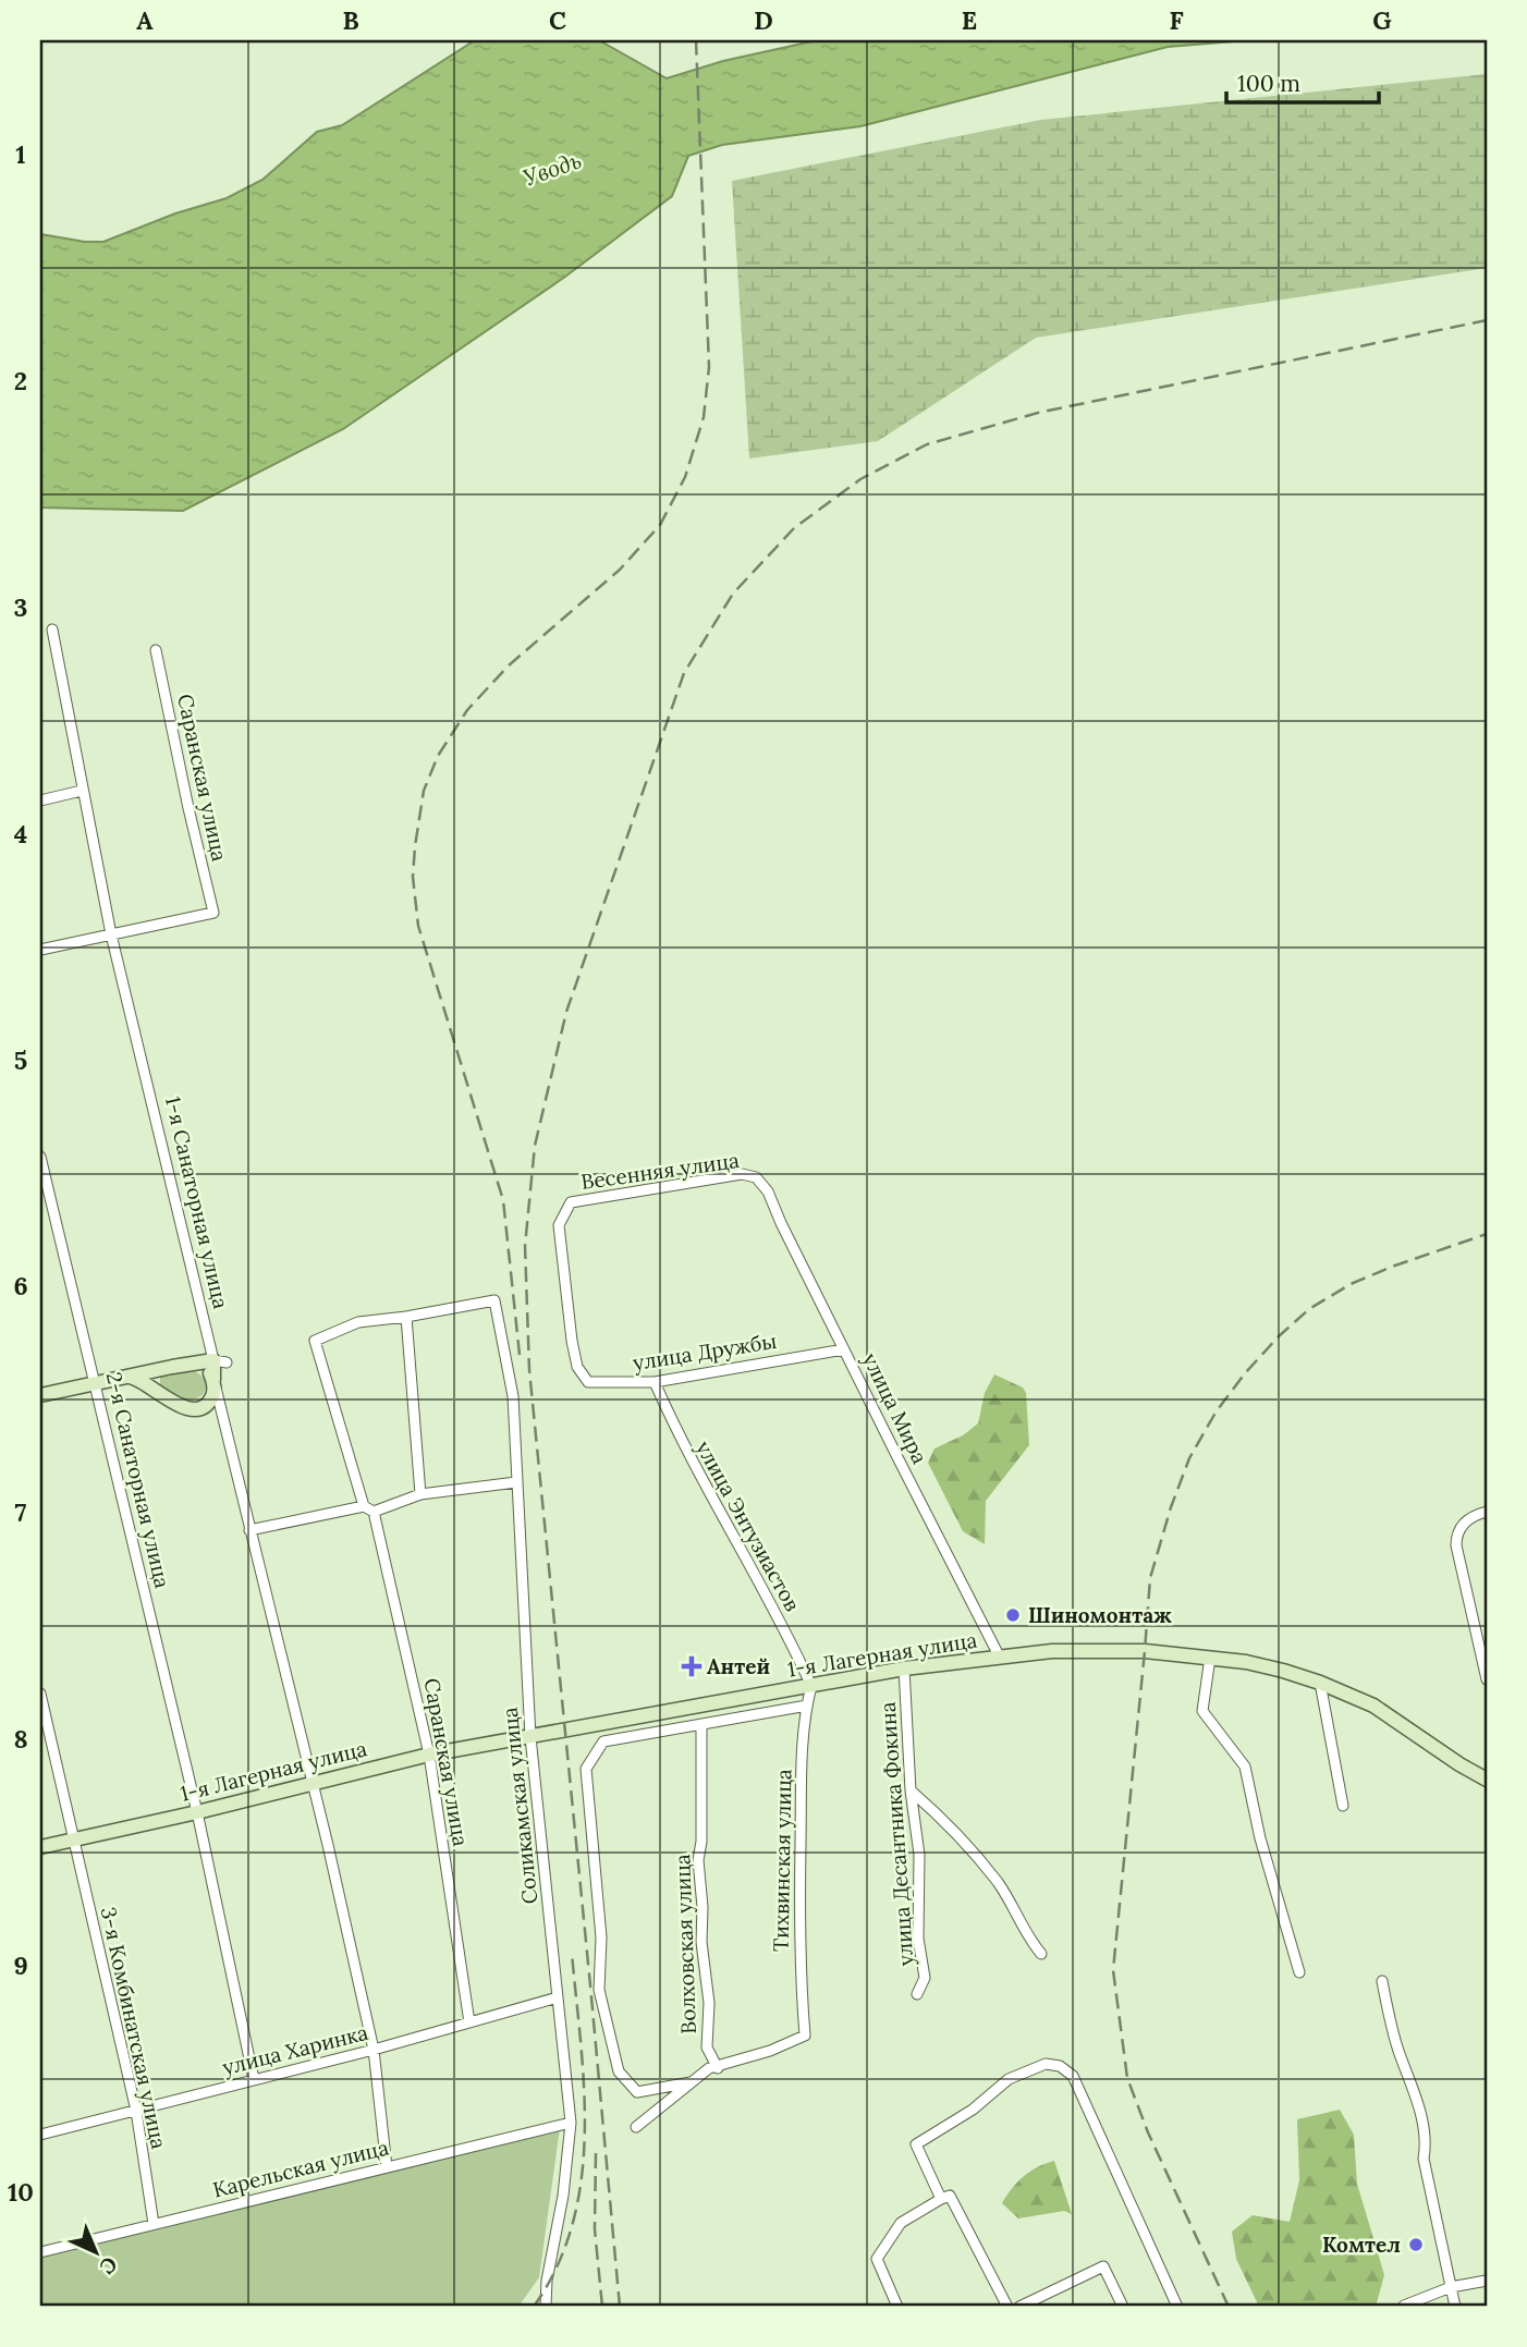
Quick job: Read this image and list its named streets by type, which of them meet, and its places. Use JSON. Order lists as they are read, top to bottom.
{
  "streets": {
    "main road": ["1-я Санаторная улица", "1-я Лагерная улица"],
    "street": [
      "Саранская улица",
      "Весенняя улица",
      "улица Дружбы",
      "улица Мира",
      "2-я Санаторная улица",
      "улица Энтузиастов",
      "Соликамская улица",
      "улица Десантника Фокина",
      "Тихвинская улица",
      "Волховская улица",
      "3-я Комбинатская улица",
      "улица Харинка",
      "Карельская улица"
    ]
  },
  "crossings": [
    ["Саранская улица", "1-я Санаторная улица"],
    ["Саранская улица", "1-я Лагерная улица"],
    ["Саранская улица", "улица Харинка"],
    ["Весенняя улица", "улица Дружбы"],
    ["Весенняя улица", "улица Мира"],
    ["1-я Санаторная улица", "1-я Лагерная улица"],
    ["1-я Санаторная улица", "улица Харинка"],
    ["1-я Санаторная улица", "Карельская улица"],
    ["улица Дружбы", "улица Мира"],
    ["улица Дружбы", "улица Энтузиастов"],
    ["улица Мира", "1-я Лагерная улица"],
    ["2-я Санаторная улица", "1-я Лагерная улица"],
    ["2-я Санаторная улица", "улица Харинка"],
    ["улица Энтузиастов", "1-я Лагерная улица"],
    ["улица Энтузиастов", "Тихвинская улица"],
    ["1-я Лагерная улица", "Соликамская улица"],
    ["1-я Лагерная улица", "улица Десантника Фокина"],
    ["1-я Лагерная улица", "Тихвинская улица"],
    ["1-я Лагерная улица", "3-я Комбинатская улица"],
    ["Соликамская улица", "улица Харинка"],
    ["Соликамская улица", "Карельская улица"],
    ["Тихвинская улица", "Волховская улица"],
    ["3-я Комбинатская улица", "улица Харинка"],
    ["3-я Комбинатская улица", "Карельская улица"]
  ],
  "water": ["Уводь"],
  "places": {
    "other": ["Шиномонтаж", "Комтел"],
    "health": ["Антей"]
  },
  "scale_bar": "100 m",
  "north": "bottom right",
  "grid": {
    "columns": [
      "A",
      "B",
      "C",
      "D",
      "E",
      "F",
      "G"
    ],
    "rows": [
      "1",
      "2",
      "3",
      "4",
      "5",
      "6",
      "7",
      "8",
      "9",
      "10"
    ]
  }
}
